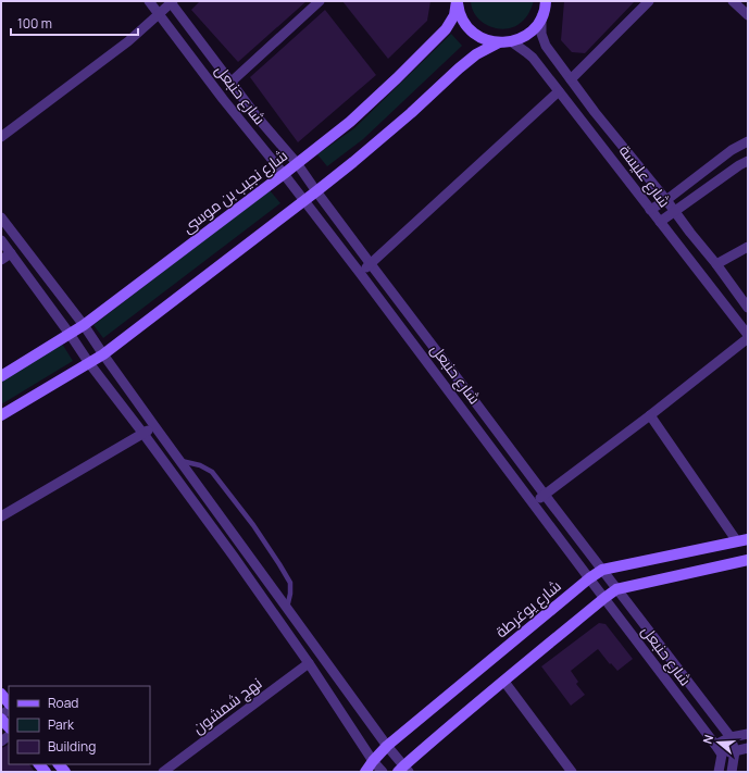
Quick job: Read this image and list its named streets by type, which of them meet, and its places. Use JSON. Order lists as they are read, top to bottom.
{
  "streets": {
    "main road": ["شارع نجيب بن موسى", "شارع يوغرطة"],
    "street": ["شارع حنبعل", "شارع عليسة", "نهج شمشون"]
  },
  "crossings": [
    ["شارع حنبعل", "شارع نجيب بن موسى"],
    ["شارع حنبعل", "شارع يوغرطة"]
  ],
  "legend": ["Road", "Park", "Building"],
  "scale_bar": "100 m",
  "north": "left"
}
